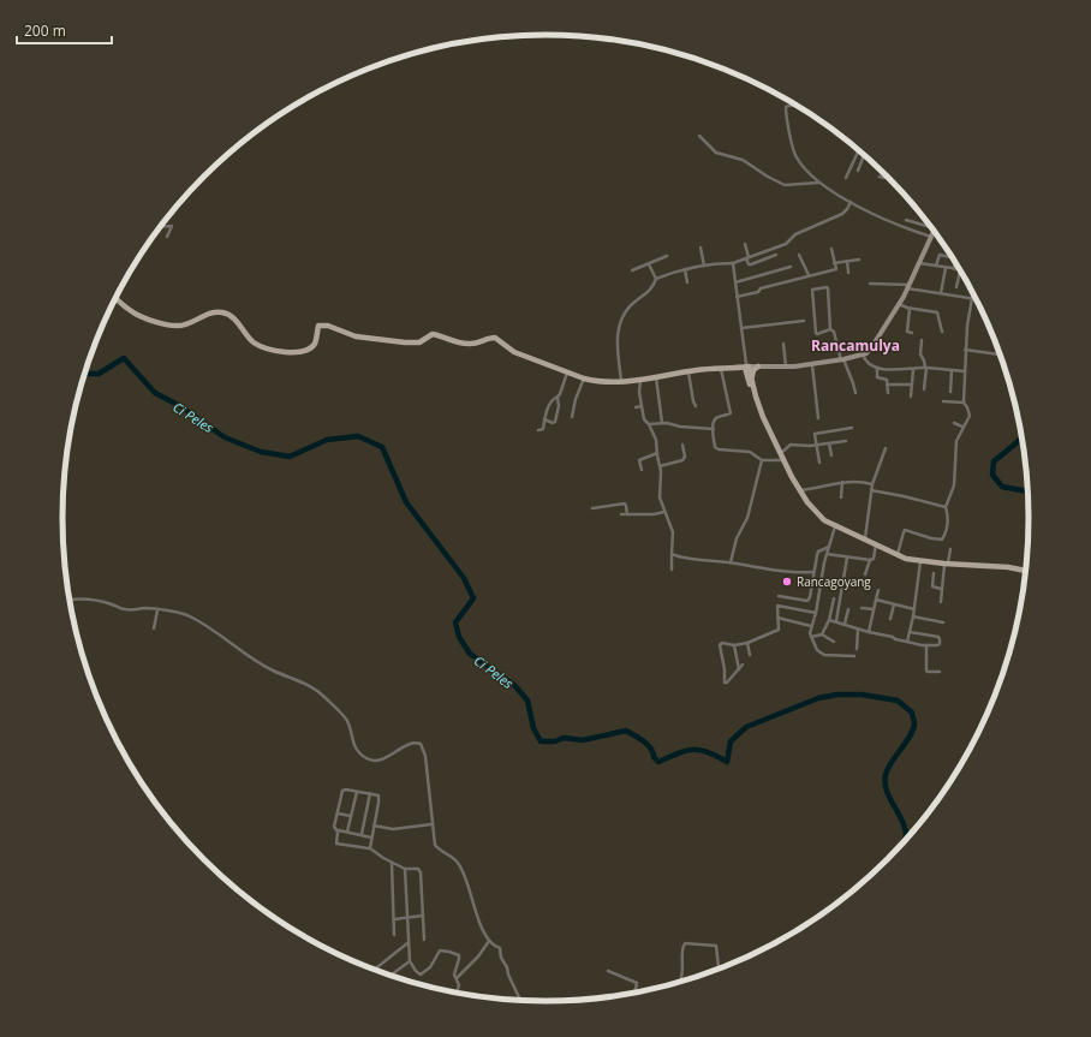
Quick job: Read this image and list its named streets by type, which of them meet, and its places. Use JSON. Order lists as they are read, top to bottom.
{
  "districts": ["Rancamulya"],
  "water": ["Ci Peles"],
  "places": ["Rancagoyang"],
  "scale_bar": "200 m"
}
